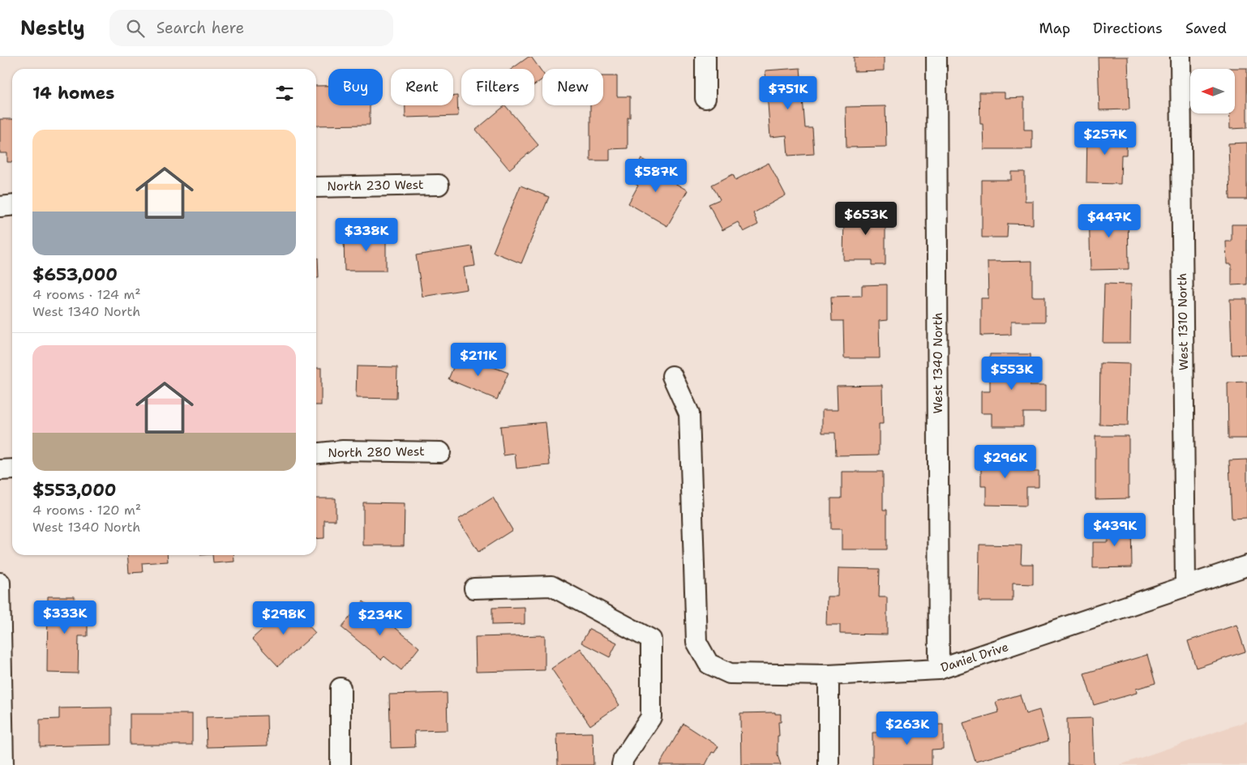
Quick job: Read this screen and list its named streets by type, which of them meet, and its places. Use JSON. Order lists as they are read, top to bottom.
{
  "streets": {
    "street": [
      "North 230 West",
      "West 1310 North",
      "West 1340 North",
      "North 280 West",
      "Daniel Drive"
    ]
  },
  "crossings": [
    ["West 1310 North", "Daniel Drive"],
    ["West 1340 North", "Daniel Drive"]
  ],
  "north": "left",
  "page": {
    "header": "Nestly",
    "search": "Search here",
    "nav": ["Map", "Directions", "Saved"],
    "chip": [
      "Buy",
      "Rent",
      "Filters",
      "New"
    ],
    "heading": "14 homes",
    "price": [
      "$751K",
      "$257K",
      "$587K",
      "$653K",
      "$447K",
      "$338K",
      "$211K",
      "$553K",
      "$296K",
      "$439K",
      "$333K",
      "$298K",
      "$234K",
      "$263K"
    ],
    "list": [
      {
        "name": "$653,000",
        "note": "4 rooms · 124 m² · West 1340 North"
      },
      {
        "name": "$553,000",
        "note": "4 rooms · 120 m² · West 1340 North"
      }
    ]
  }
}
